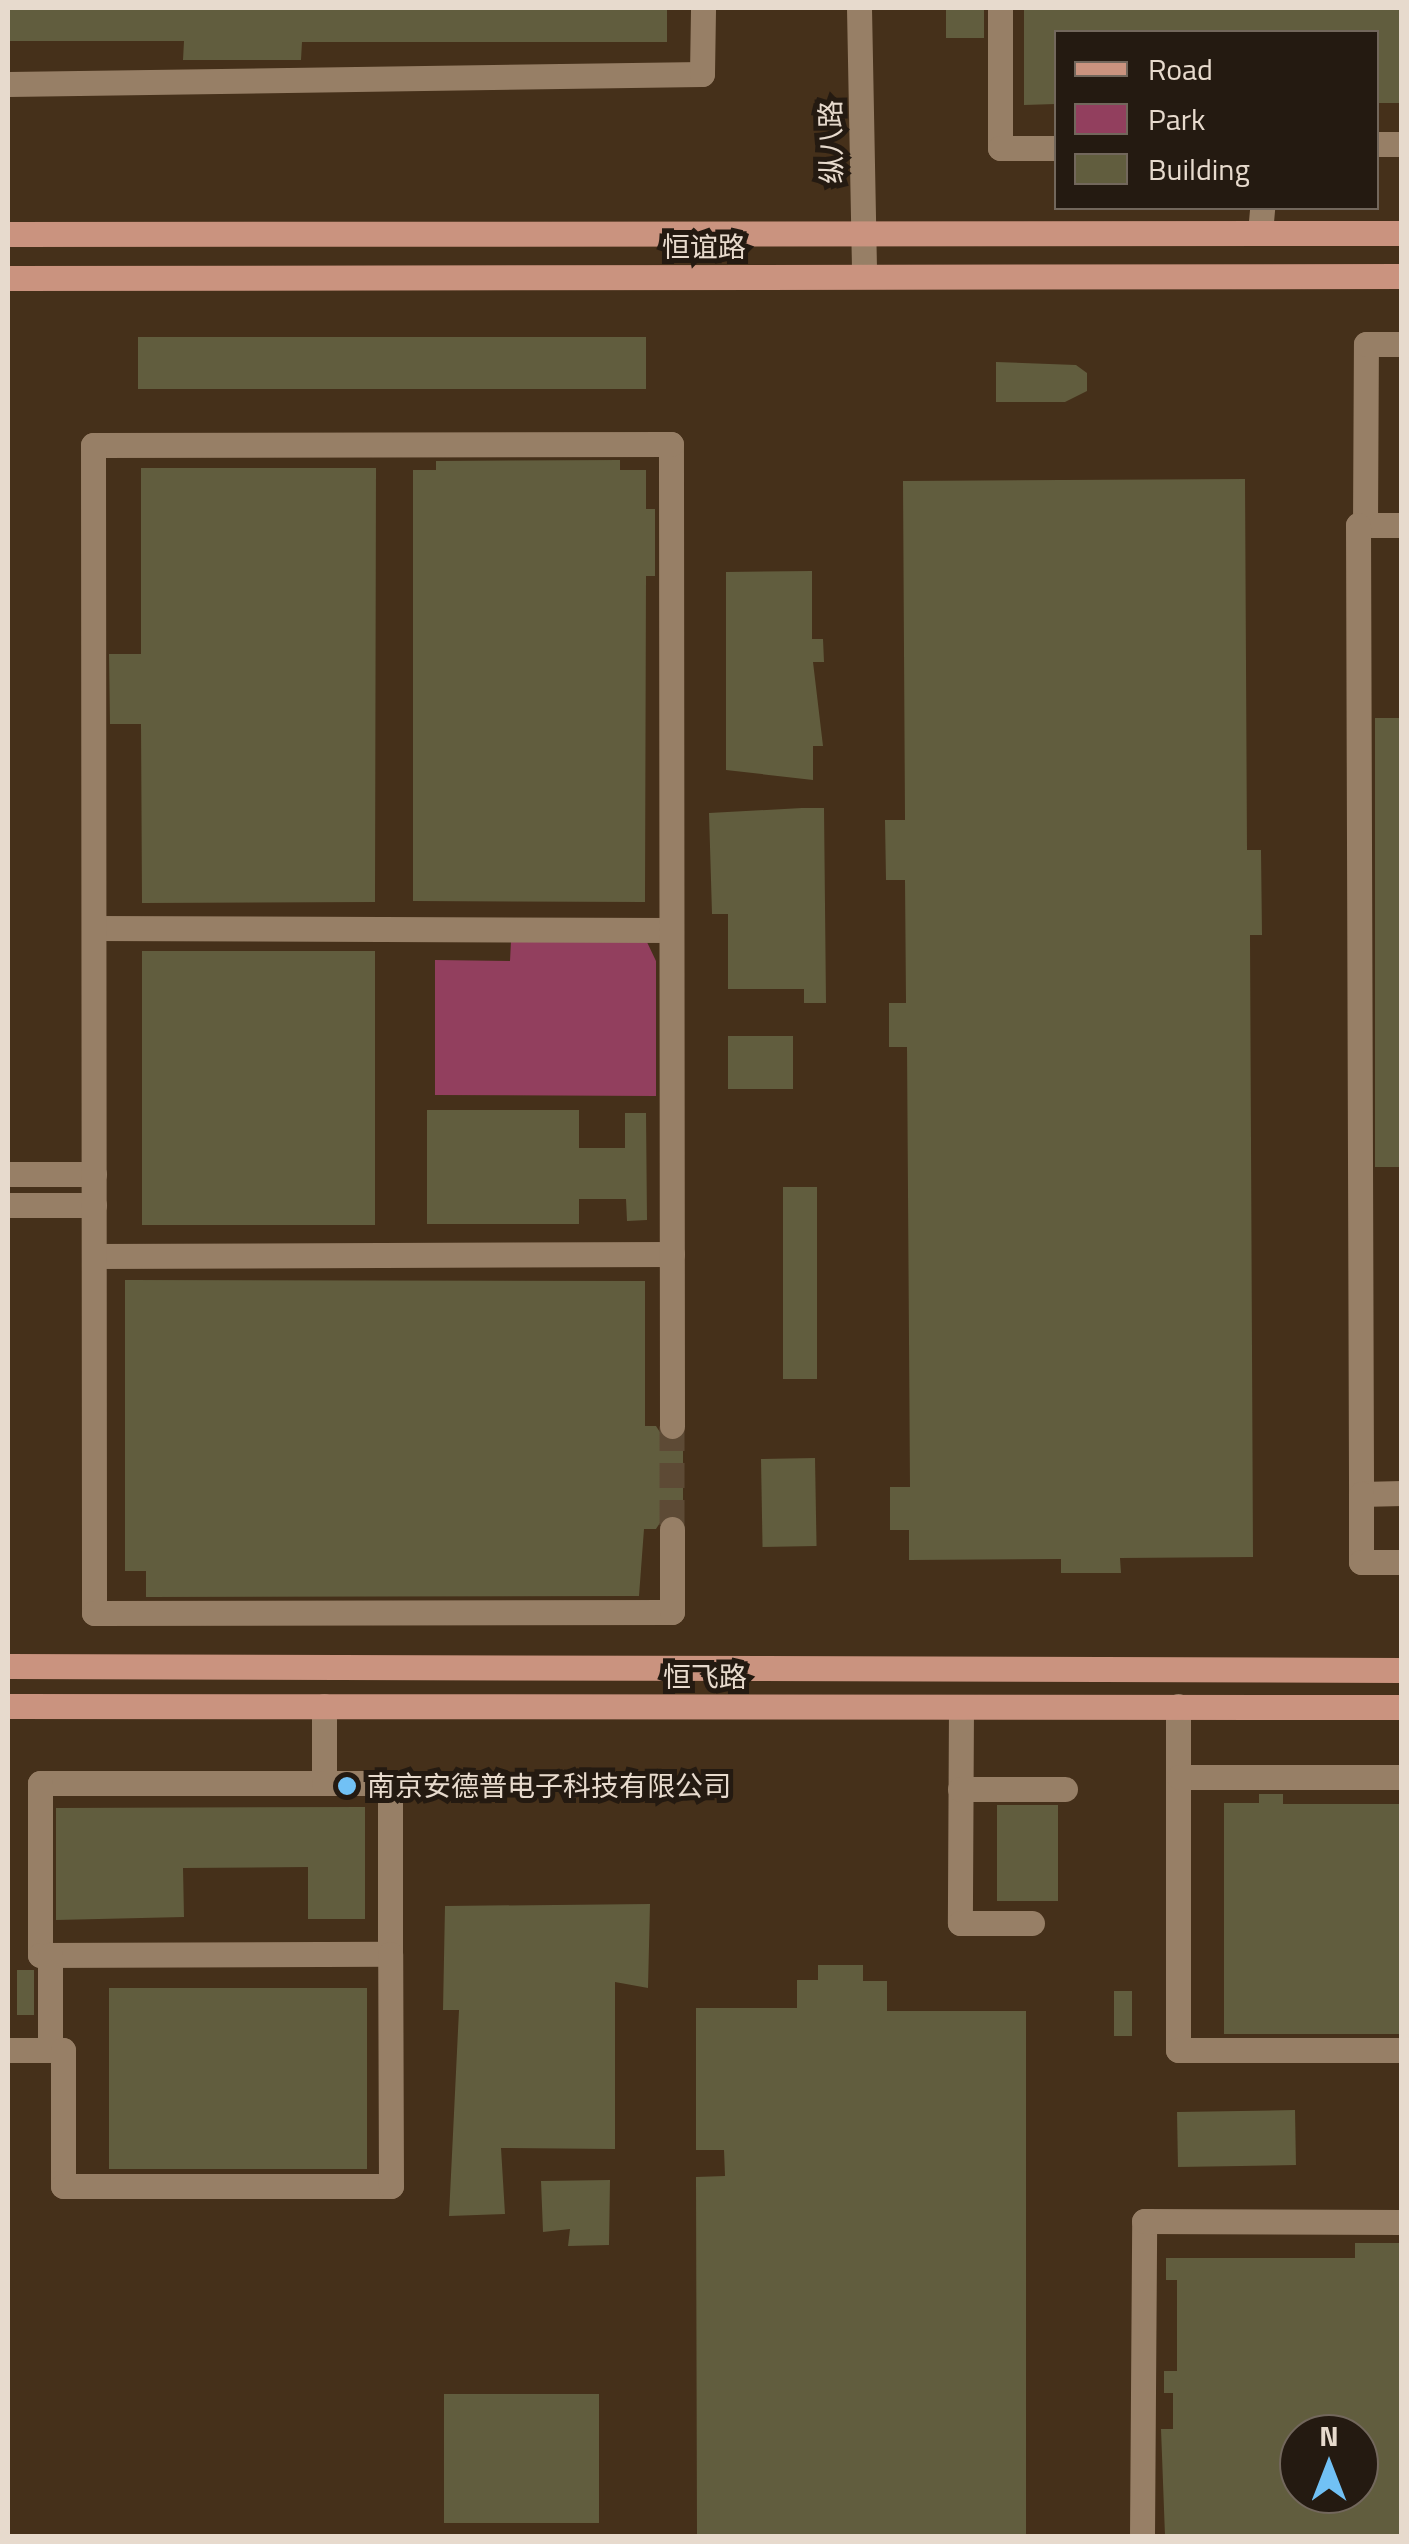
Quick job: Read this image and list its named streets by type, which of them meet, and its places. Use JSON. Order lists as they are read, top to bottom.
{
  "streets": {
    "main road": ["恒谊路", "恒飞路"],
    "street": ["纵八路"]
  },
  "crossings": [
    ["纵八路", "恒谊路"]
  ],
  "places": ["南京安德普电子科技有限公司"],
  "legend": ["Road", "Park", "Building"],
  "north": "top"
}
